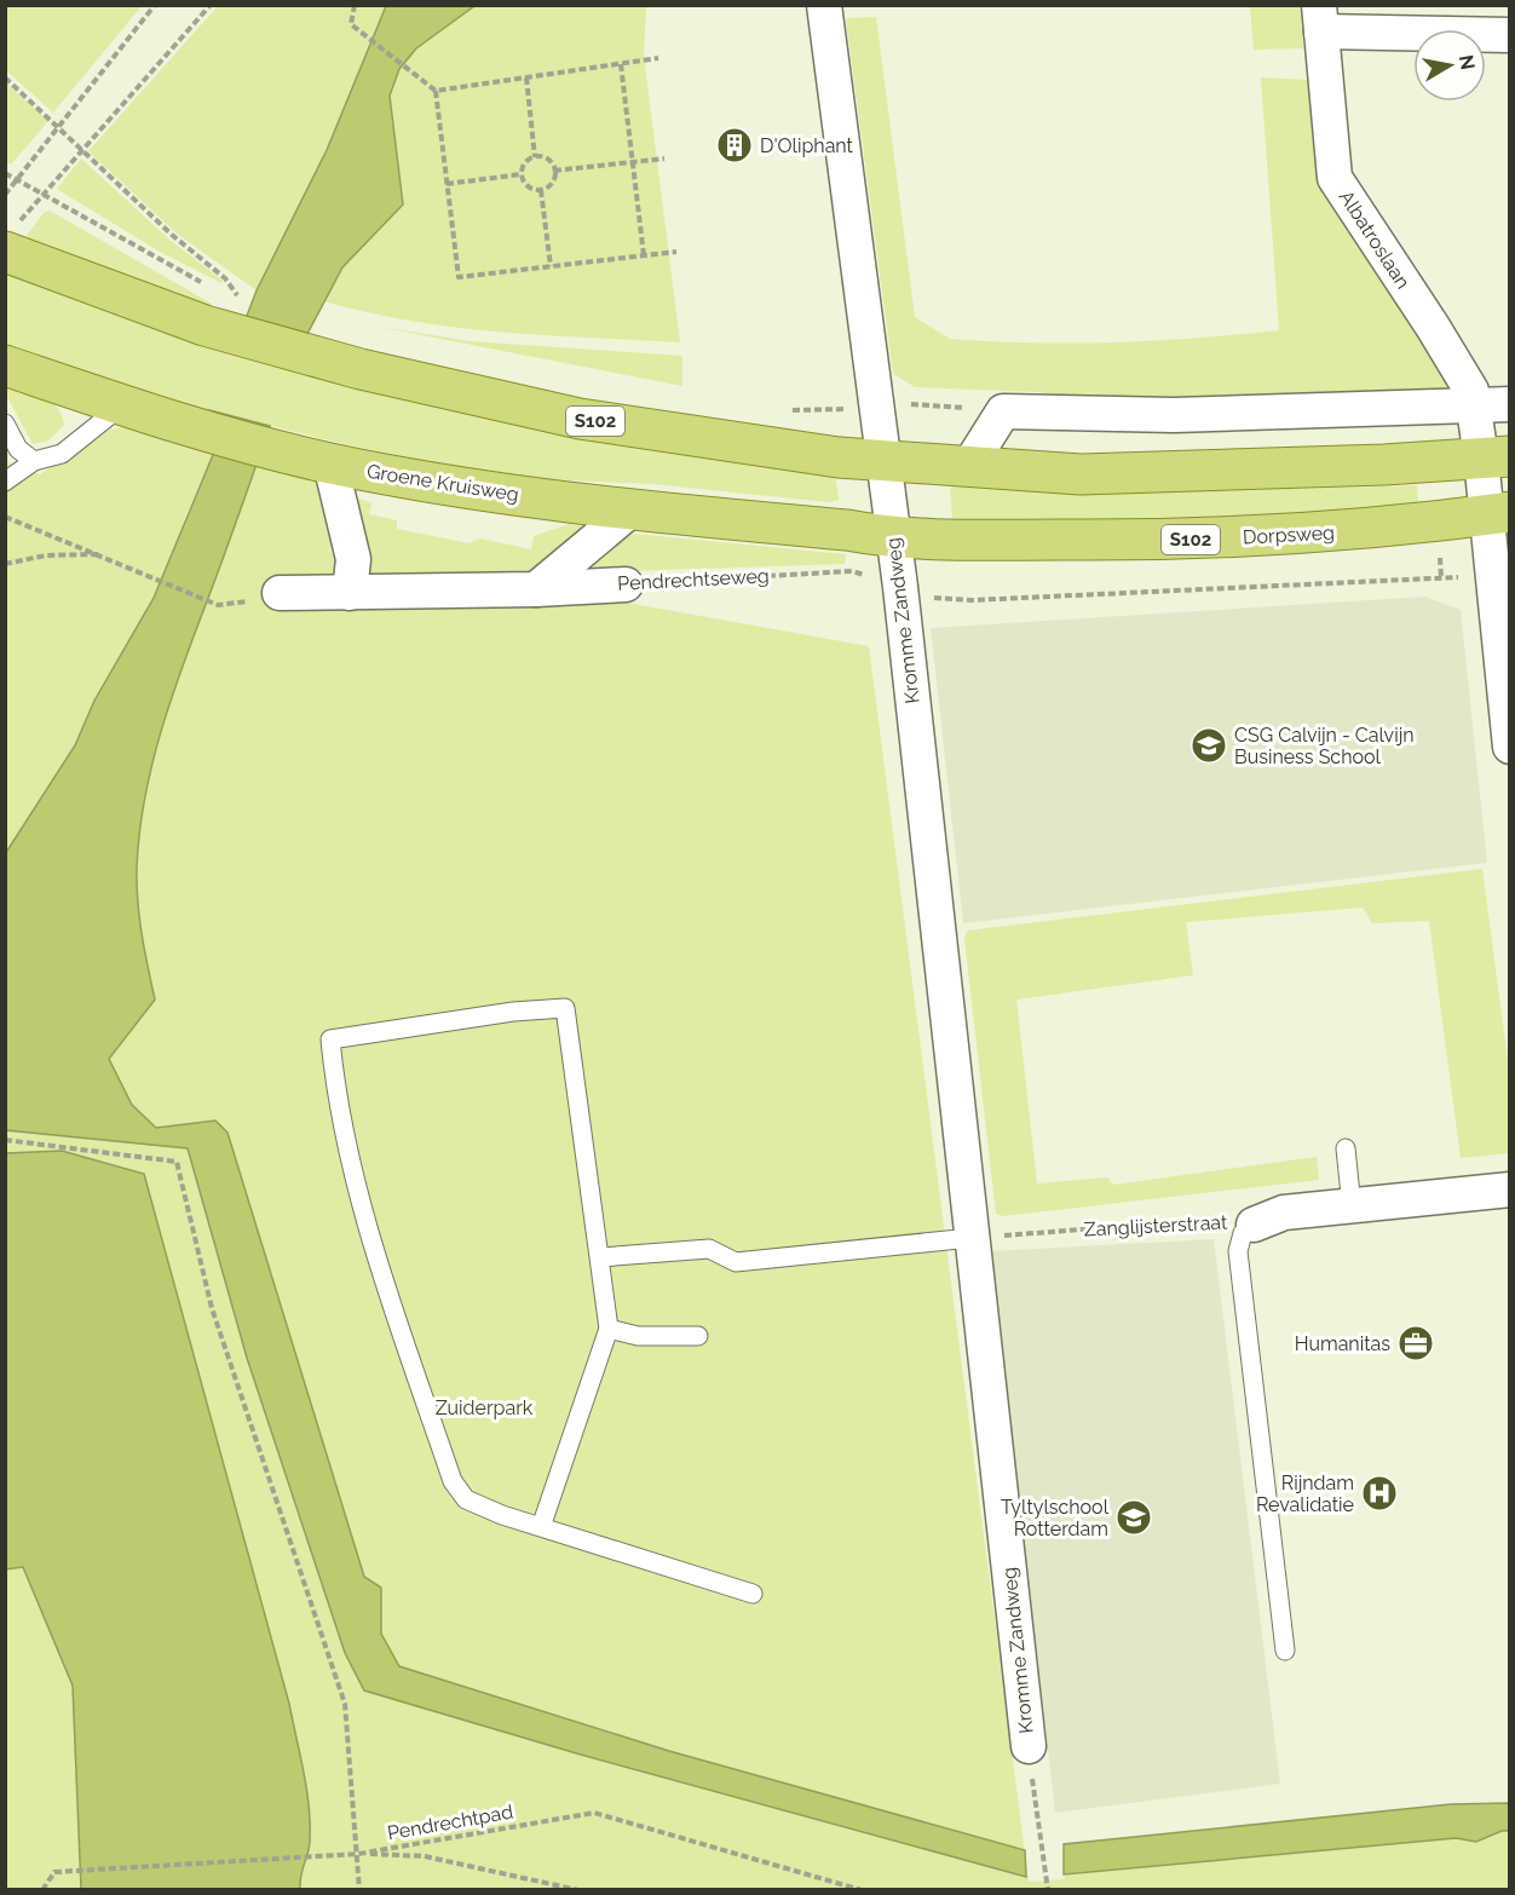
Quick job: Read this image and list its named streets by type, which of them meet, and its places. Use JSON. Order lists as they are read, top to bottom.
{
  "streets": {
    "main road": ["S102", "Groene Kruisweg", "Dorpsweg"],
    "street": [
      "Albatroslaan",
      "Pendrechtseweg",
      "Kromme Zandweg",
      "Zanglijsterstraat"
    ],
    "path": ["Pendrechtpad"]
  },
  "crossings": [
    ["Albatroslaan", "S102"],
    ["Albatroslaan", "Dorpsweg"],
    ["S102", "Kromme Zandweg"],
    ["Groene Kruisweg", "Dorpsweg"],
    ["Groene Kruisweg", "Kromme Zandweg"],
    ["Dorpsweg", "Kromme Zandweg"],
    ["Kromme Zandweg", "Zanglijsterstraat"]
  ],
  "parks": ["Zuiderpark"],
  "places": {
    "building": ["D'Oliphant"],
    "school or university": ["CSG Calvijn - Calvijn Business School", "Tyltylschool Rotterdam"],
    "office": ["Humanitas"],
    "hospital": ["Rijndam Revalidatie"]
  },
  "north": "right"
}
